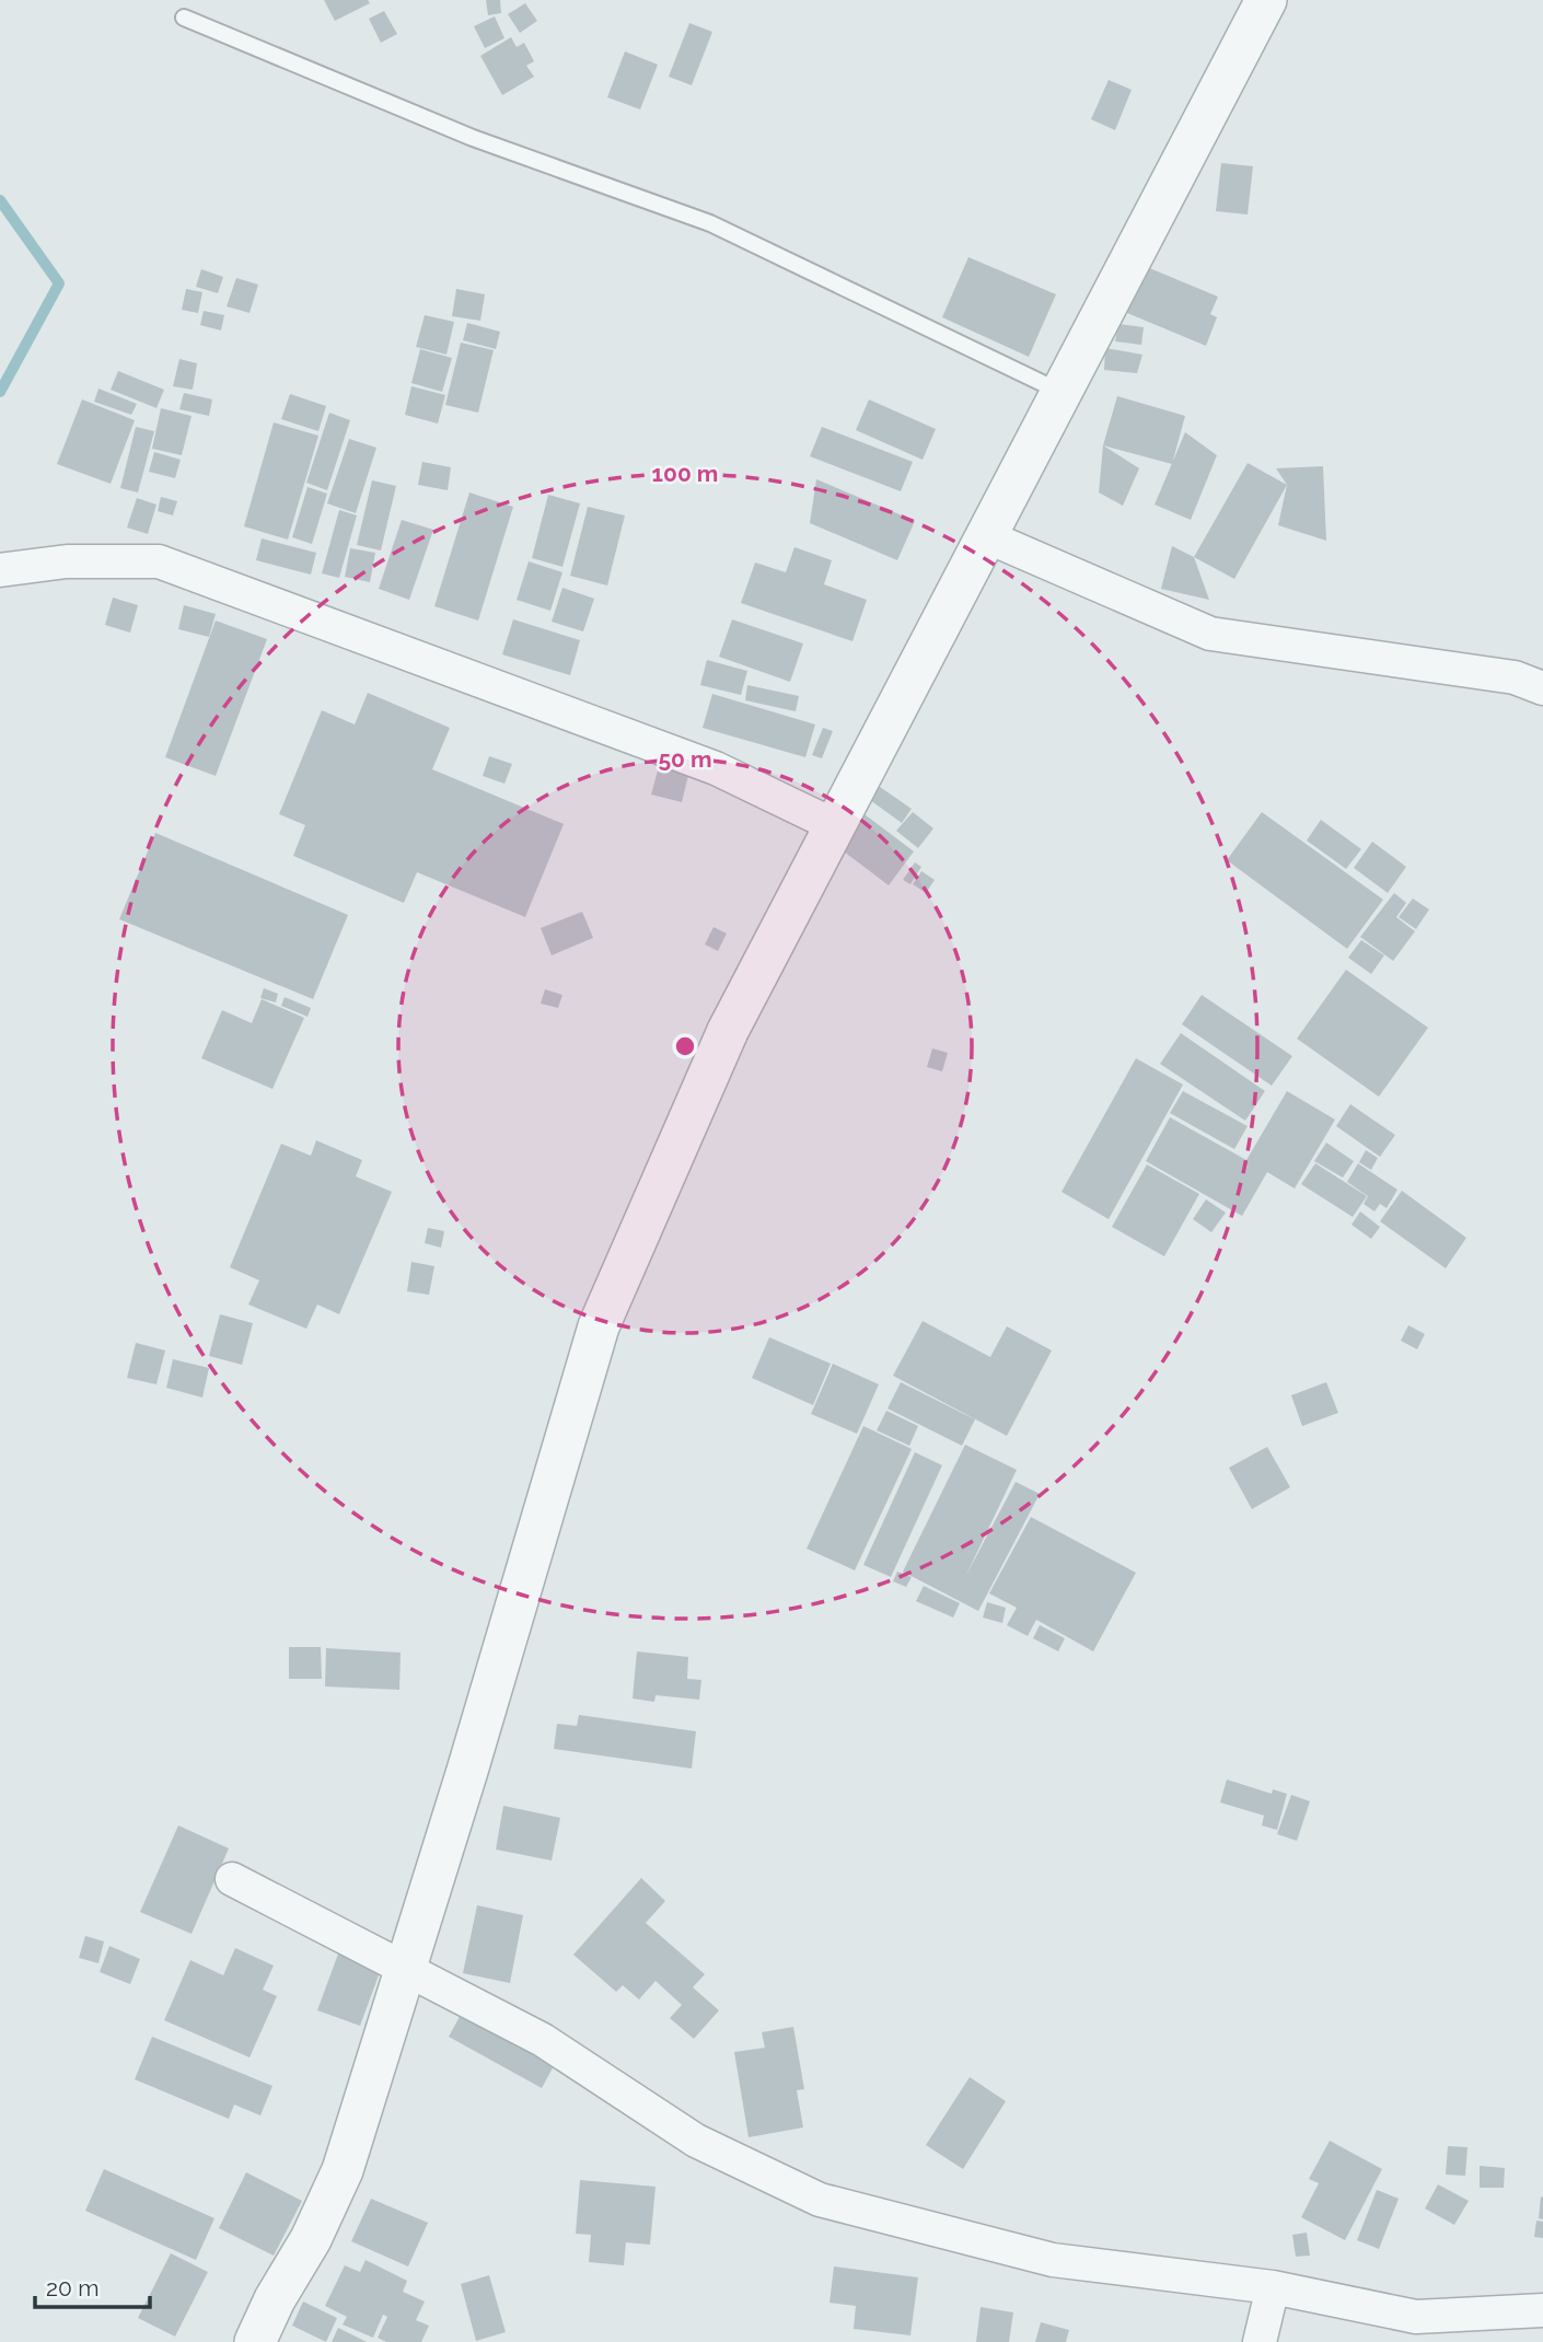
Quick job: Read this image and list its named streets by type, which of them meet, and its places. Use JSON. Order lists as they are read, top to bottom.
{
  "scale_bar": "20 m",
  "rings": ["100 m", "50 m"]
}
